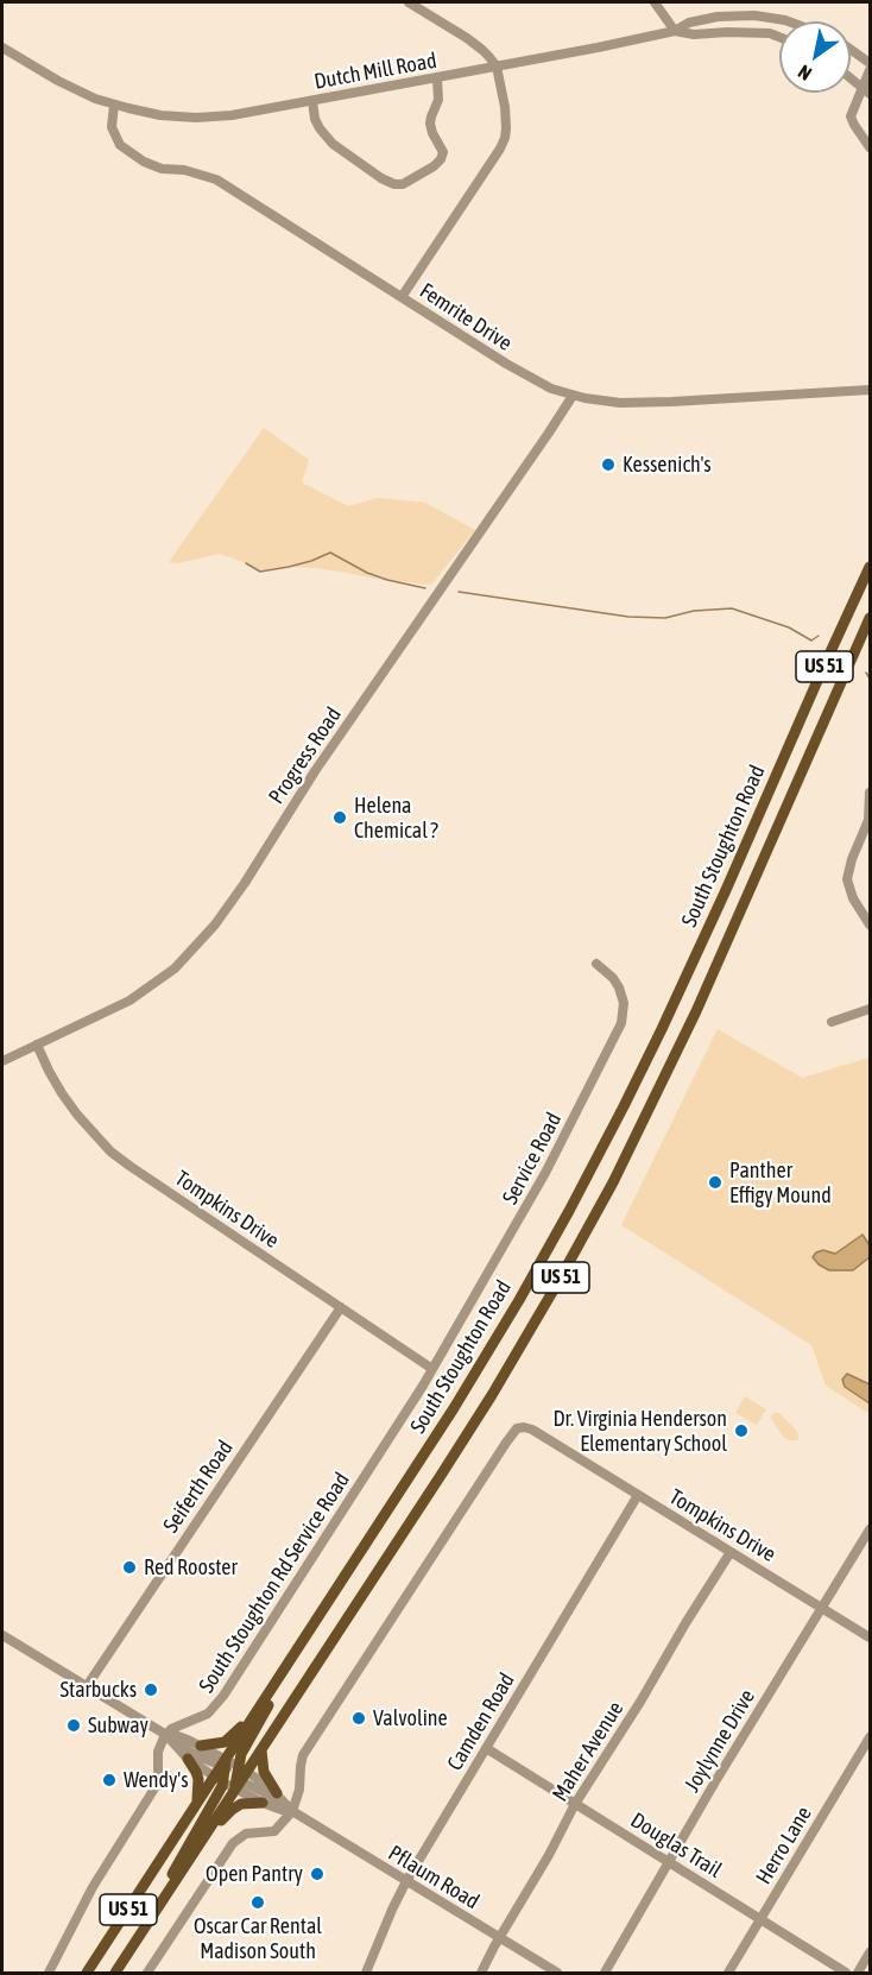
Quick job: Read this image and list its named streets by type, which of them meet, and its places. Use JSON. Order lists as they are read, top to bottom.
{
  "streets": {
    "main road": ["US 51", "South Stoughton Road"],
    "street": [
      "Dutch Mill Road",
      "Femrite Drive",
      "Progress Road",
      "Service Road",
      "Tompkins Drive",
      "Seiferth Road",
      "South Stoughton Rd Service Road",
      "Camden Road",
      "Joylynne Drive",
      "Maher Avenue",
      "Douglas Trail",
      "Herro Lane",
      "Pflaum Road"
    ]
  },
  "crossings": [
    ["Dutch Mill Road", "Femrite Drive"],
    ["Femrite Drive", "Progress Road"],
    ["Progress Road", "Tompkins Drive"],
    ["South Stoughton Road", "Pflaum Road"],
    ["Service Road", "Tompkins Drive"],
    ["Service Road", "South Stoughton Rd Service Road"],
    ["Tompkins Drive", "Seiferth Road"],
    ["Tompkins Drive", "South Stoughton Rd Service Road"],
    ["Tompkins Drive", "Camden Road"],
    ["Tompkins Drive", "Joylynne Drive"],
    ["Tompkins Drive", "Maher Avenue"],
    ["Tompkins Drive", "Pflaum Road"],
    ["Seiferth Road", "Pflaum Road"],
    ["South Stoughton Rd Service Road", "Pflaum Road"],
    ["Camden Road", "Douglas Trail"],
    ["Camden Road", "Pflaum Road"],
    ["Joylynne Drive", "Douglas Trail"],
    ["Maher Avenue", "Douglas Trail"],
    ["Maher Avenue", "Pflaum Road"],
    ["Douglas Trail", "Herro Lane"]
  ],
  "places": [
    "Kessenich's",
    "Helena Chemical ?",
    "Panther Effigy Mound",
    "Dr. Virginia Henderson Elementary School",
    "Red Rooster",
    "Starbucks",
    "Valvoline",
    "Subway",
    "Wendy's",
    "Open Pantry",
    "Oscar Car Rental Madison South"
  ],
  "north": "bottom left"
}
